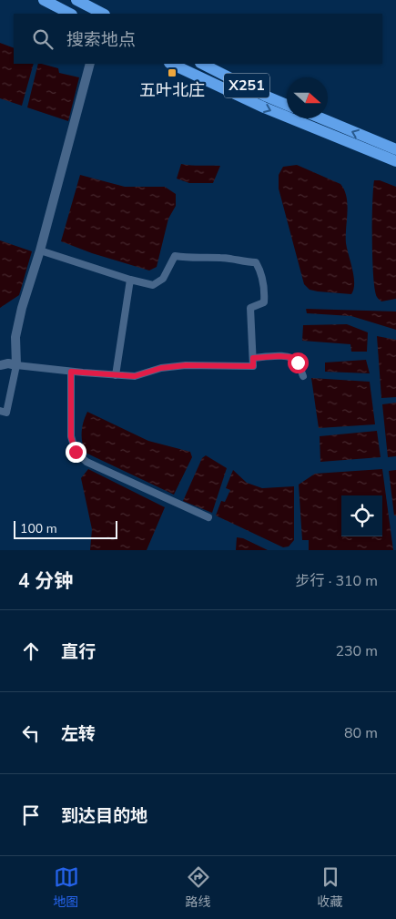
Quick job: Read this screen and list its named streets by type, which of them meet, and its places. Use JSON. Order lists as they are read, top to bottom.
{
  "streets": {
    "main road": ["X251"]
  },
  "places": {
    "transit": ["五叶北庄"]
  },
  "scale_bar": "100 m",
  "north": "right",
  "page": {
    "search": "搜索地点",
    "scale": "100 m",
    "heading": ["4 分钟", "步行 · 310 m"],
    "list": [
      ["直行", "230 m"],
      ["左转", "80 m"],
      "到达目的地"
    ],
    "nav": ["地图", "路线", "收藏"]
  }
}
